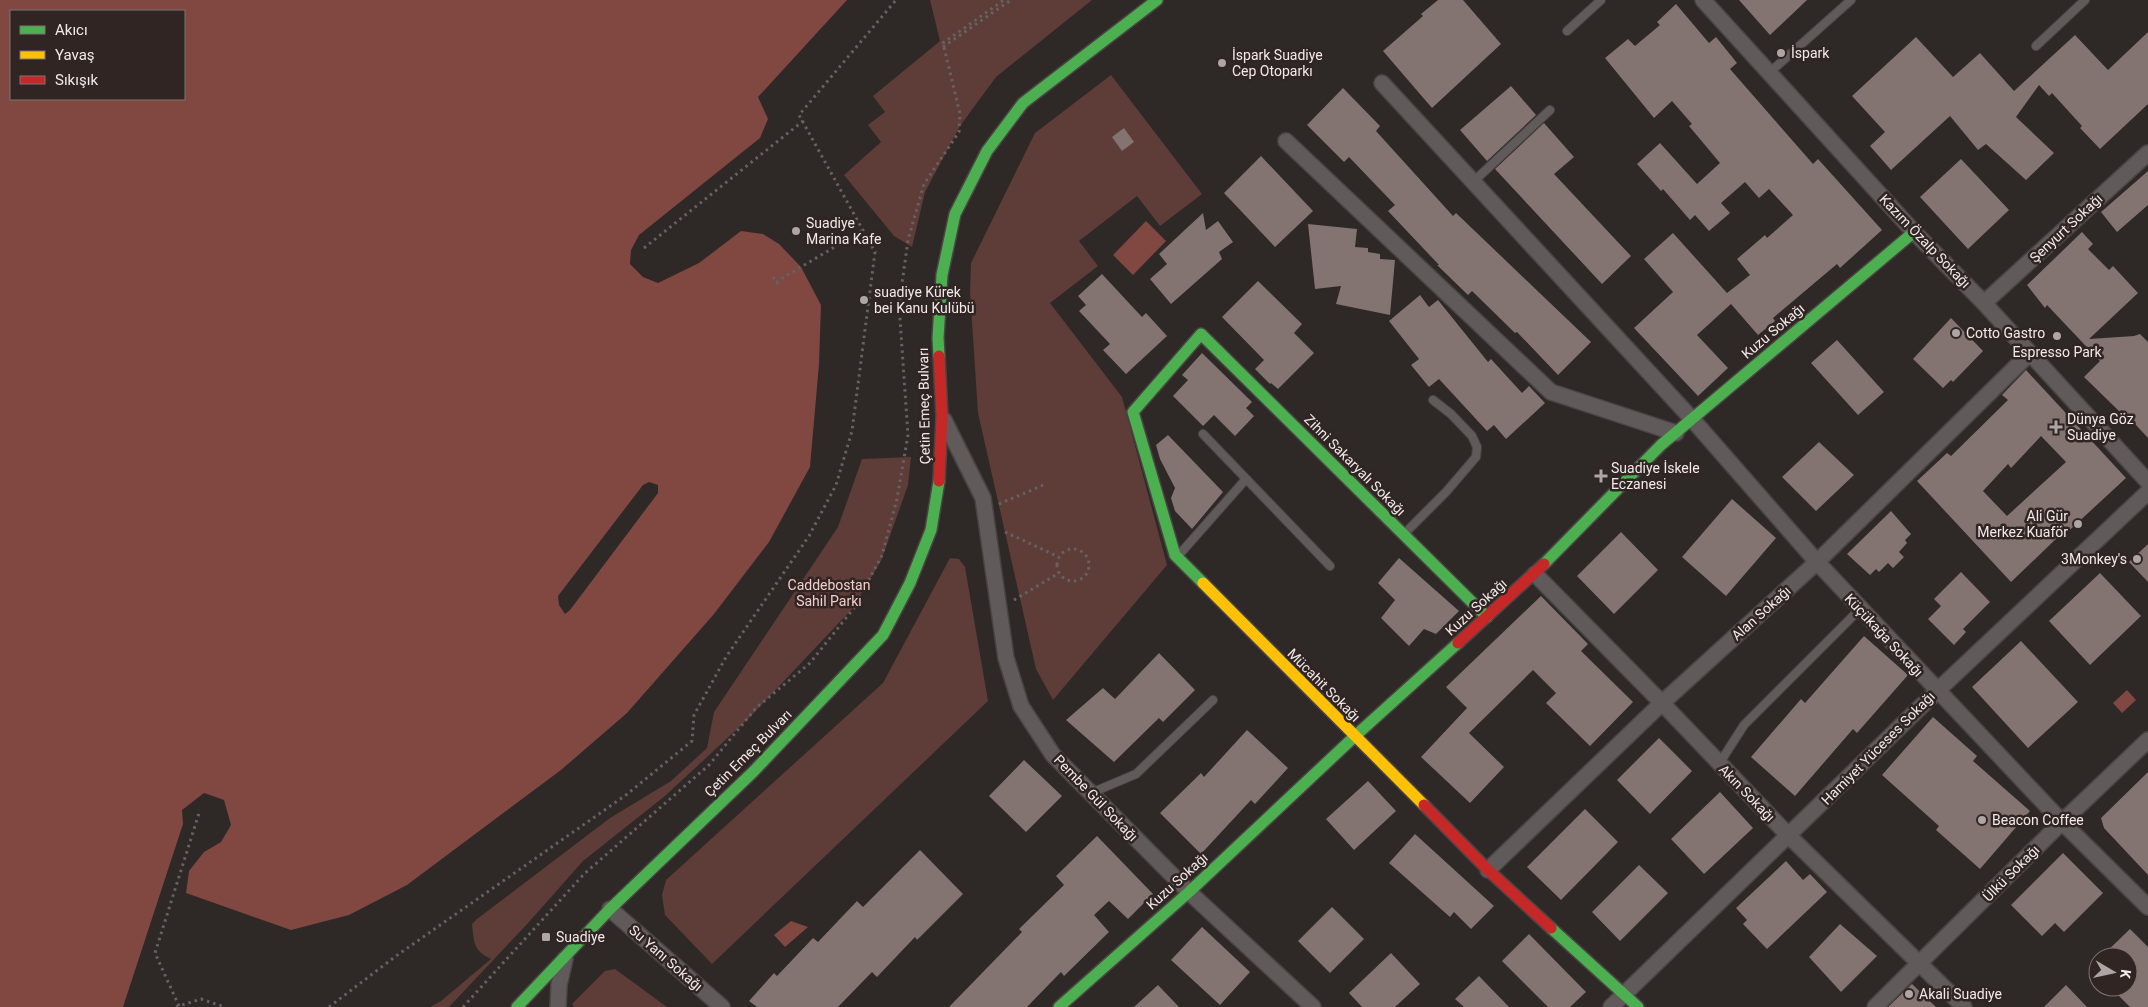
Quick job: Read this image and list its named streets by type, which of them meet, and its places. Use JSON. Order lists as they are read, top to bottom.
{
  "streets": {
    "street": [
      "Şenyurt Sokağı",
      "Kazım Özalp Sokağı",
      "Kuzu Sokağı",
      "Çetin Emeç Bulvarı",
      "Zihni Sakaryalı Sokağı",
      "Alan Sokağı",
      "Küçükağa Sokağı",
      "Mücahit Sokağı",
      "Hamiyet Yüceses Sokağı",
      "Akın Sokağı",
      "Pembe Gül Sokağı",
      "Ülkü Sokağı",
      "Su Yanı Sokağı"
    ]
  },
  "crossings": [
    ["Şenyurt Sokağı", "Kazım Özalp Sokağı"],
    ["Kazım Özalp Sokağı", "Kuzu Sokağı"],
    ["Kazım Özalp Sokağı", "Alan Sokağı"],
    ["Kuzu Sokağı", "Zihni Sakaryalı Sokağı"],
    ["Kuzu Sokağı", "Küçükağa Sokağı"],
    ["Kuzu Sokağı", "Mücahit Sokağı"],
    ["Kuzu Sokağı", "Akın Sokağı"],
    ["Kuzu Sokağı", "Pembe Gül Sokağı"],
    ["Çetin Emeç Bulvarı", "Pembe Gül Sokağı"],
    ["Çetin Emeç Bulvarı", "Su Yanı Sokağı"],
    ["Zihni Sakaryalı Sokağı", "Mücahit Sokağı"],
    ["Alan Sokağı", "Küçükağa Sokağı"],
    ["Alan Sokağı", "Mücahit Sokağı"],
    ["Alan Sokağı", "Akın Sokağı"],
    ["Küçükağa Sokağı", "Hamiyet Yüceses Sokağı"],
    ["Küçükağa Sokağı", "Ülkü Sokağı"],
    ["Mücahit Sokağı", "Hamiyet Yüceses Sokağı"],
    ["Hamiyet Yüceses Sokağı", "Akın Sokağı"],
    ["Akın Sokağı", "Ülkü Sokağı"]
  ],
  "parks": ["Caddebostan Sahil Parkı"],
  "places": {
    "other": [
      "İspark",
      "İspark Suadiye Cep Otoparkı",
      "Suadiye Marina Kafe",
      "suadiye Kürek bei Kanu Kulübü",
      "Cotto Gastro",
      "Espresso Park",
      "Ali Gür Merkez Kuaför",
      "3Monkey's",
      "Beacon Coffee",
      "Akali Suadiye"
    ],
    "health": ["Dünya Göz Suadiye", "Suadiye İskele Eczanesi"],
    "transit": ["Suadiye"]
  },
  "legend": ["Akıcı", "Yavaş", "Sıkışık"],
  "north": "right"
}
